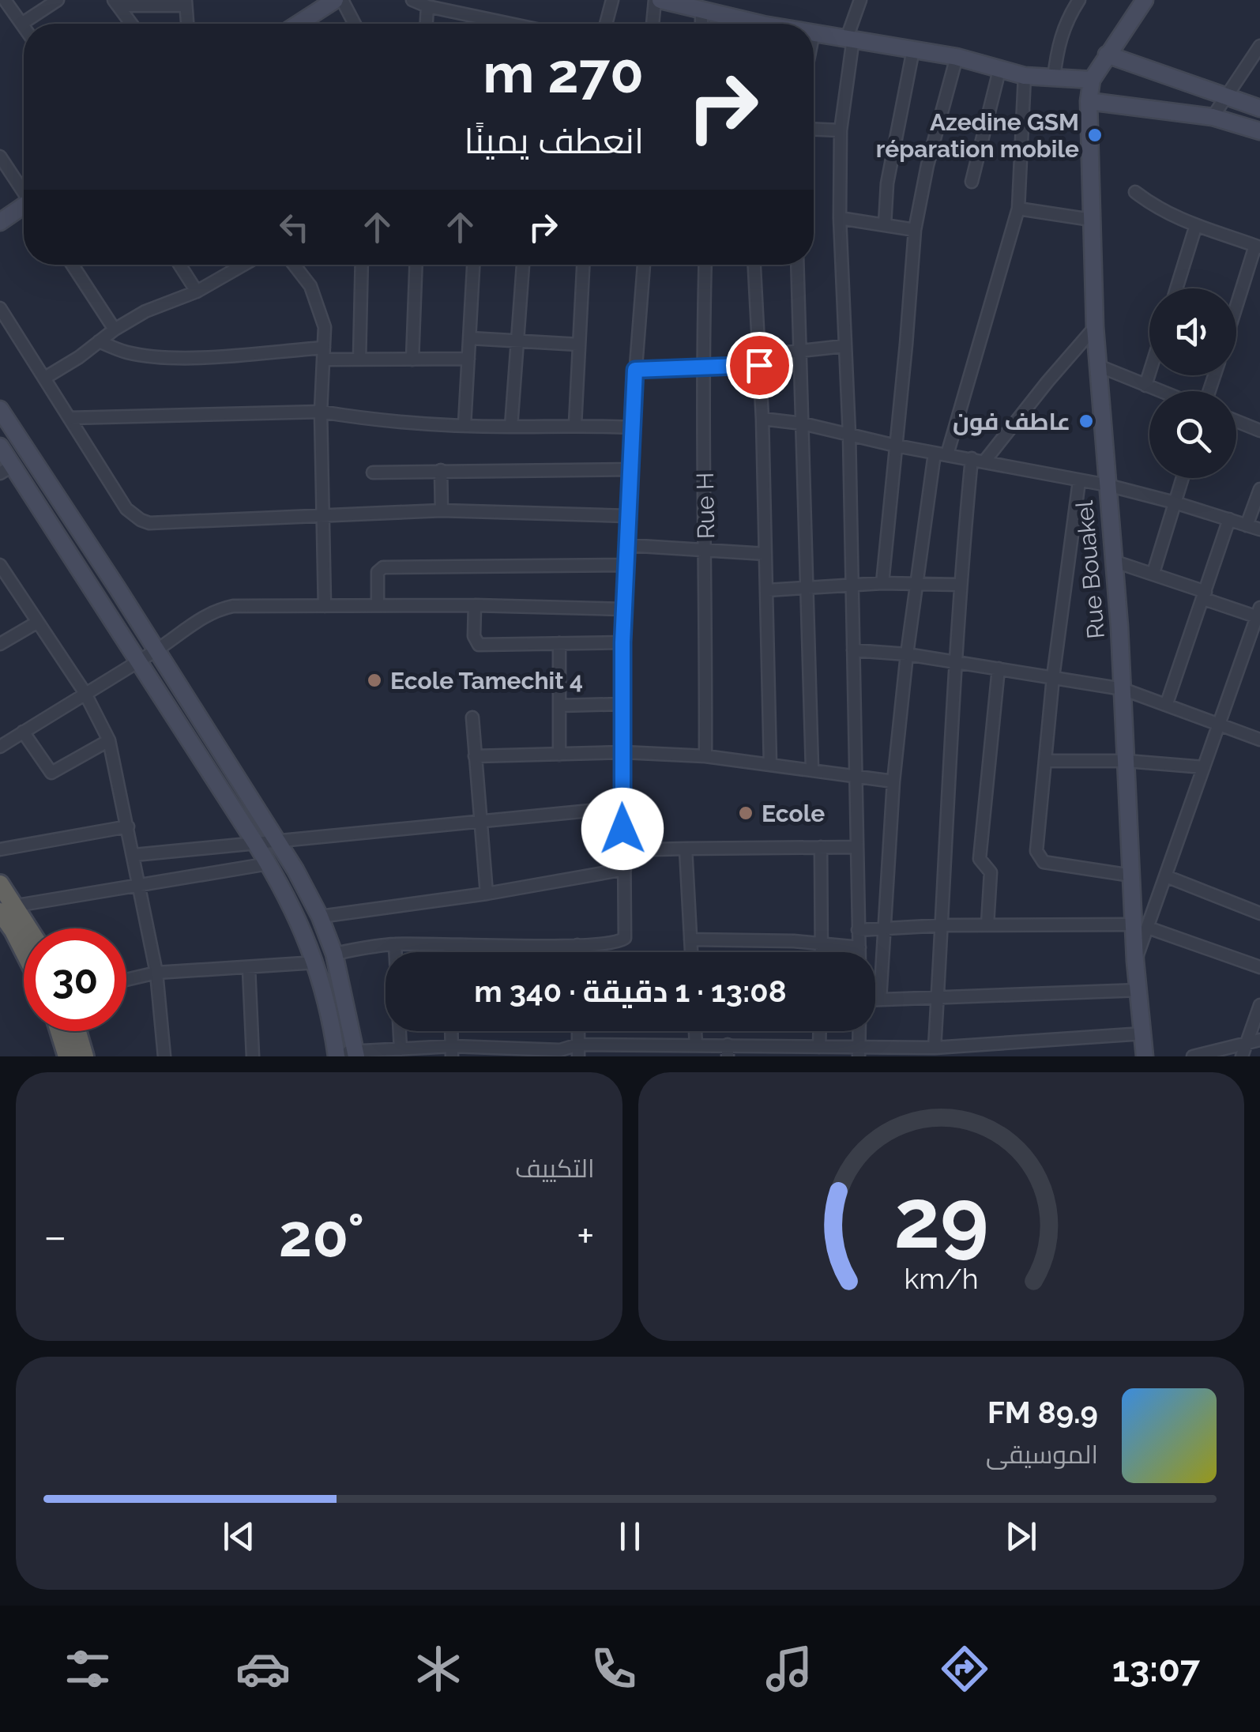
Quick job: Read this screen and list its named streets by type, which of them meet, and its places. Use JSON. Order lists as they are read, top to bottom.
{
  "streets": {
    "main road": ["Rue Bouakel"],
    "street": ["Rue H"]
  },
  "places": [
    "Azedine GSM réparation mobile",
    "عاطف فون",
    "Ecole Tamechit 4",
    "Ecole"
  ],
  "page": {
    "turn": ["270 m", "انعطف يمينًا"],
    "limit": "30",
    "trip": "13:08 · 1 دقيقة · 340 m",
    "tile": "التكييف",
    "heat": ["−", "20°", "+"],
    "song": ["89.9 FM", "الموسيقى"],
    "tabs": "13:07",
    "gauge": ["29", "km/h"]
  }
}
